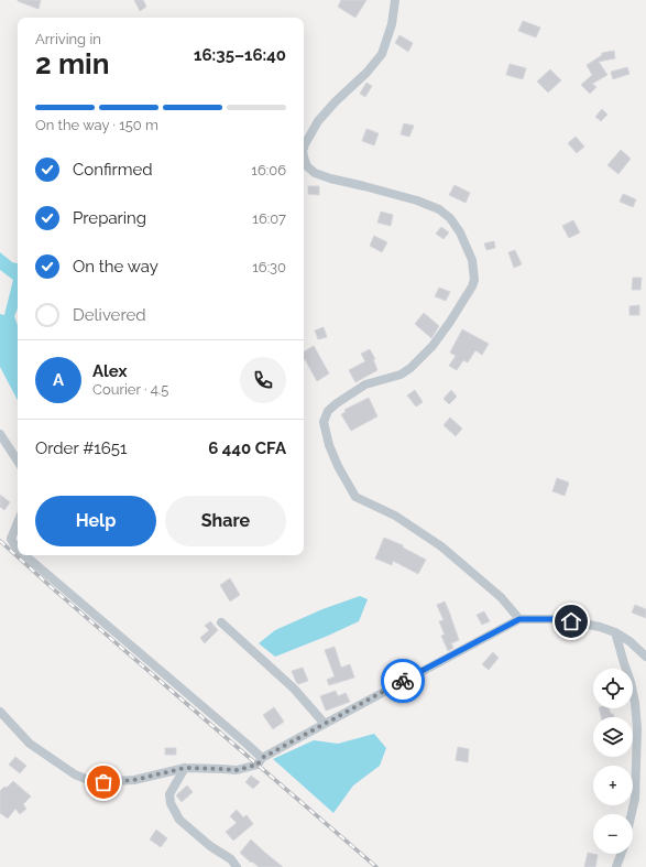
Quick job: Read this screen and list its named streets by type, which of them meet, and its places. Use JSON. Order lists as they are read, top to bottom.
{
  "page": {
    "heading": ["2 min", "Arriving in", "16:35–16:40"],
    "panel": [
      "Alex",
      "Courier · 4.5",
      "Order #1651",
      "6 440 CFA"
    ],
    "bar": "On the way · 150 m",
    "list": [
      ["Confirmed", "16:06"],
      ["Preparing", "16:07"],
      ["On the way", "16:30"],
      "Delivered"
    ],
    "round": "A",
    "buttons": ["Help", "Share"],
    "map_buttons": ["+", "−"]
  }
}
